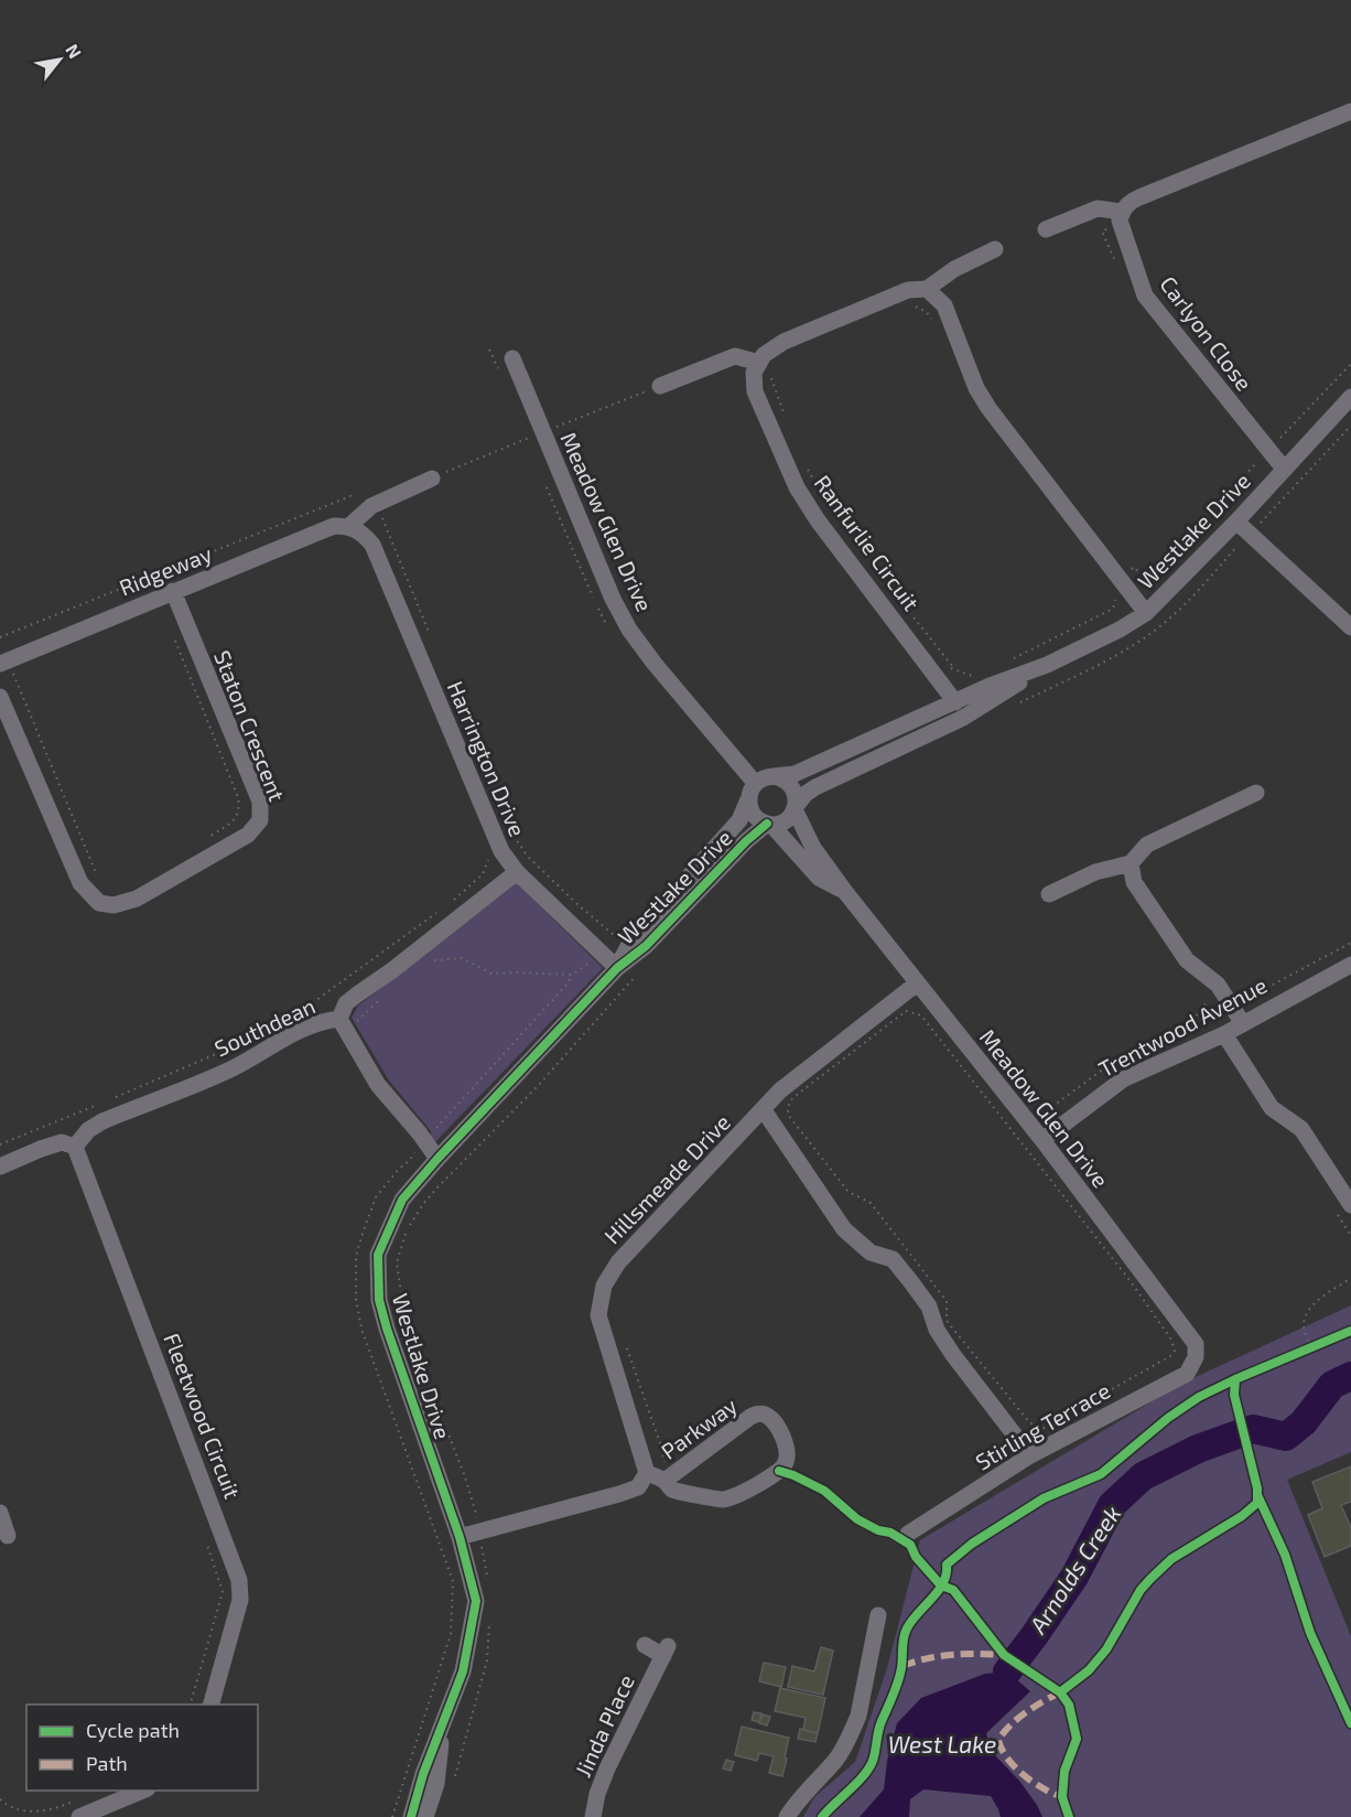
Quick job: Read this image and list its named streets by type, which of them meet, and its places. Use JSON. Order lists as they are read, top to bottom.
{
  "streets": {
    "street": [
      "Carlyon Close",
      "Meadow Glen Drive",
      "Westlake Drive",
      "Ranfurlie Circuit",
      "Ridgeway",
      "Staton Crescent",
      "Harrington Drive",
      "Southdean",
      "Trentwood Avenue",
      "Hillsmeade Drive",
      "Fleetwood Circuit",
      "Stirling Terrace",
      "Parkway",
      "Jinda Place"
    ]
  },
  "crossings": [
    ["Carlyon Close", "Westlake Drive"],
    ["Meadow Glen Drive", "Westlake Drive"],
    ["Meadow Glen Drive", "Trentwood Avenue"],
    ["Meadow Glen Drive", "Hillsmeade Drive"],
    ["Meadow Glen Drive", "Stirling Terrace"],
    ["Westlake Drive", "Ranfurlie Circuit"],
    ["Westlake Drive", "Harrington Drive"],
    ["Westlake Drive", "Parkway"],
    ["Ridgeway", "Staton Crescent"],
    ["Ridgeway", "Harrington Drive"],
    ["Harrington Drive", "Southdean"],
    ["Southdean", "Fleetwood Circuit"],
    ["Hillsmeade Drive", "Parkway"]
  ],
  "water": ["Arnolds Creek", "West Lake"],
  "legend": ["Cycle path", "Path"],
  "north": "top right"
}
